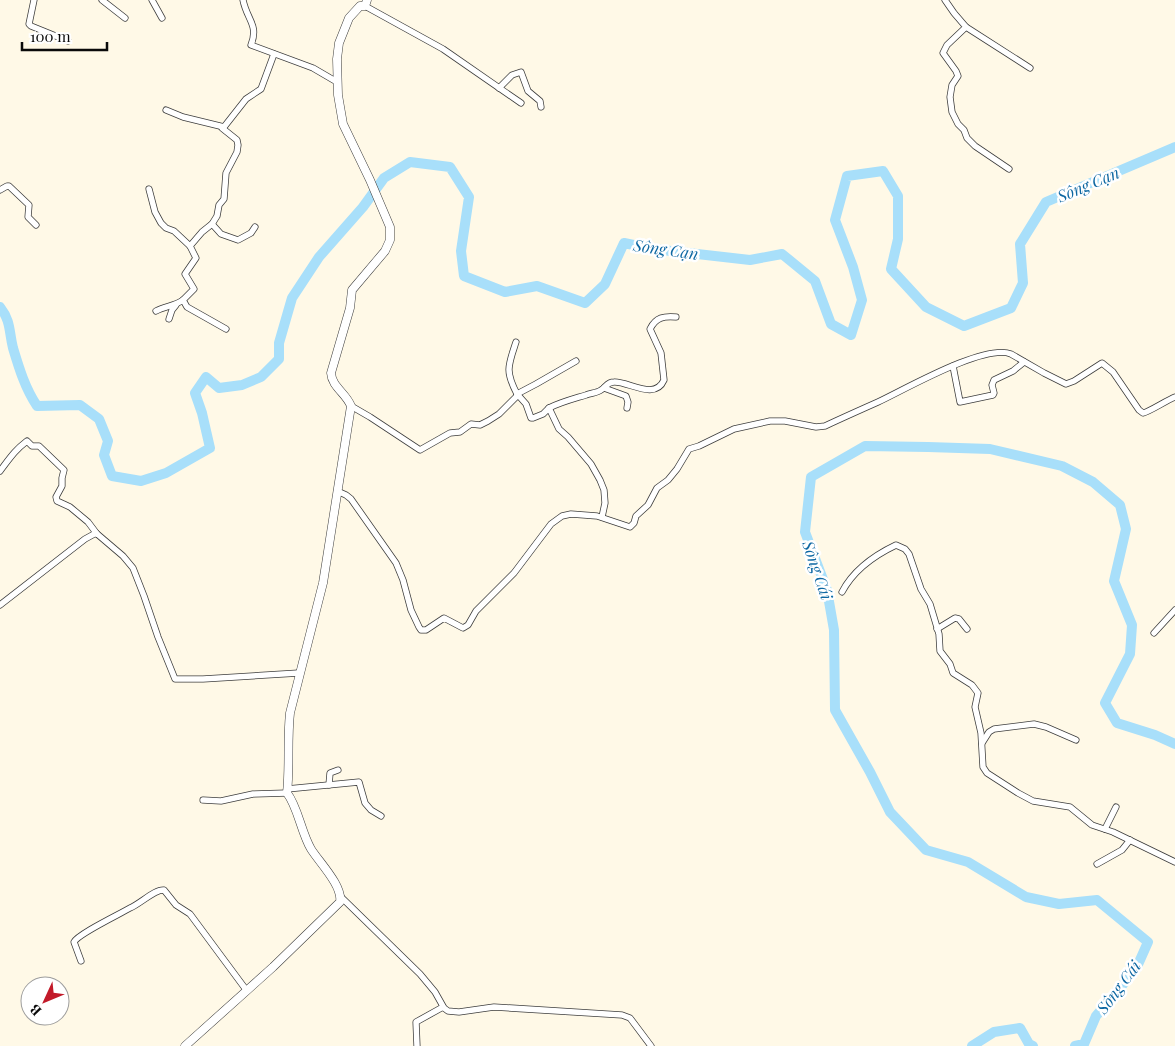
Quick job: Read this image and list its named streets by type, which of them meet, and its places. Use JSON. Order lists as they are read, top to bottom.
{
  "water": ["Sông Cạn", "Sông Cái"],
  "scale_bar": "100 m",
  "north": "bottom left"
}
